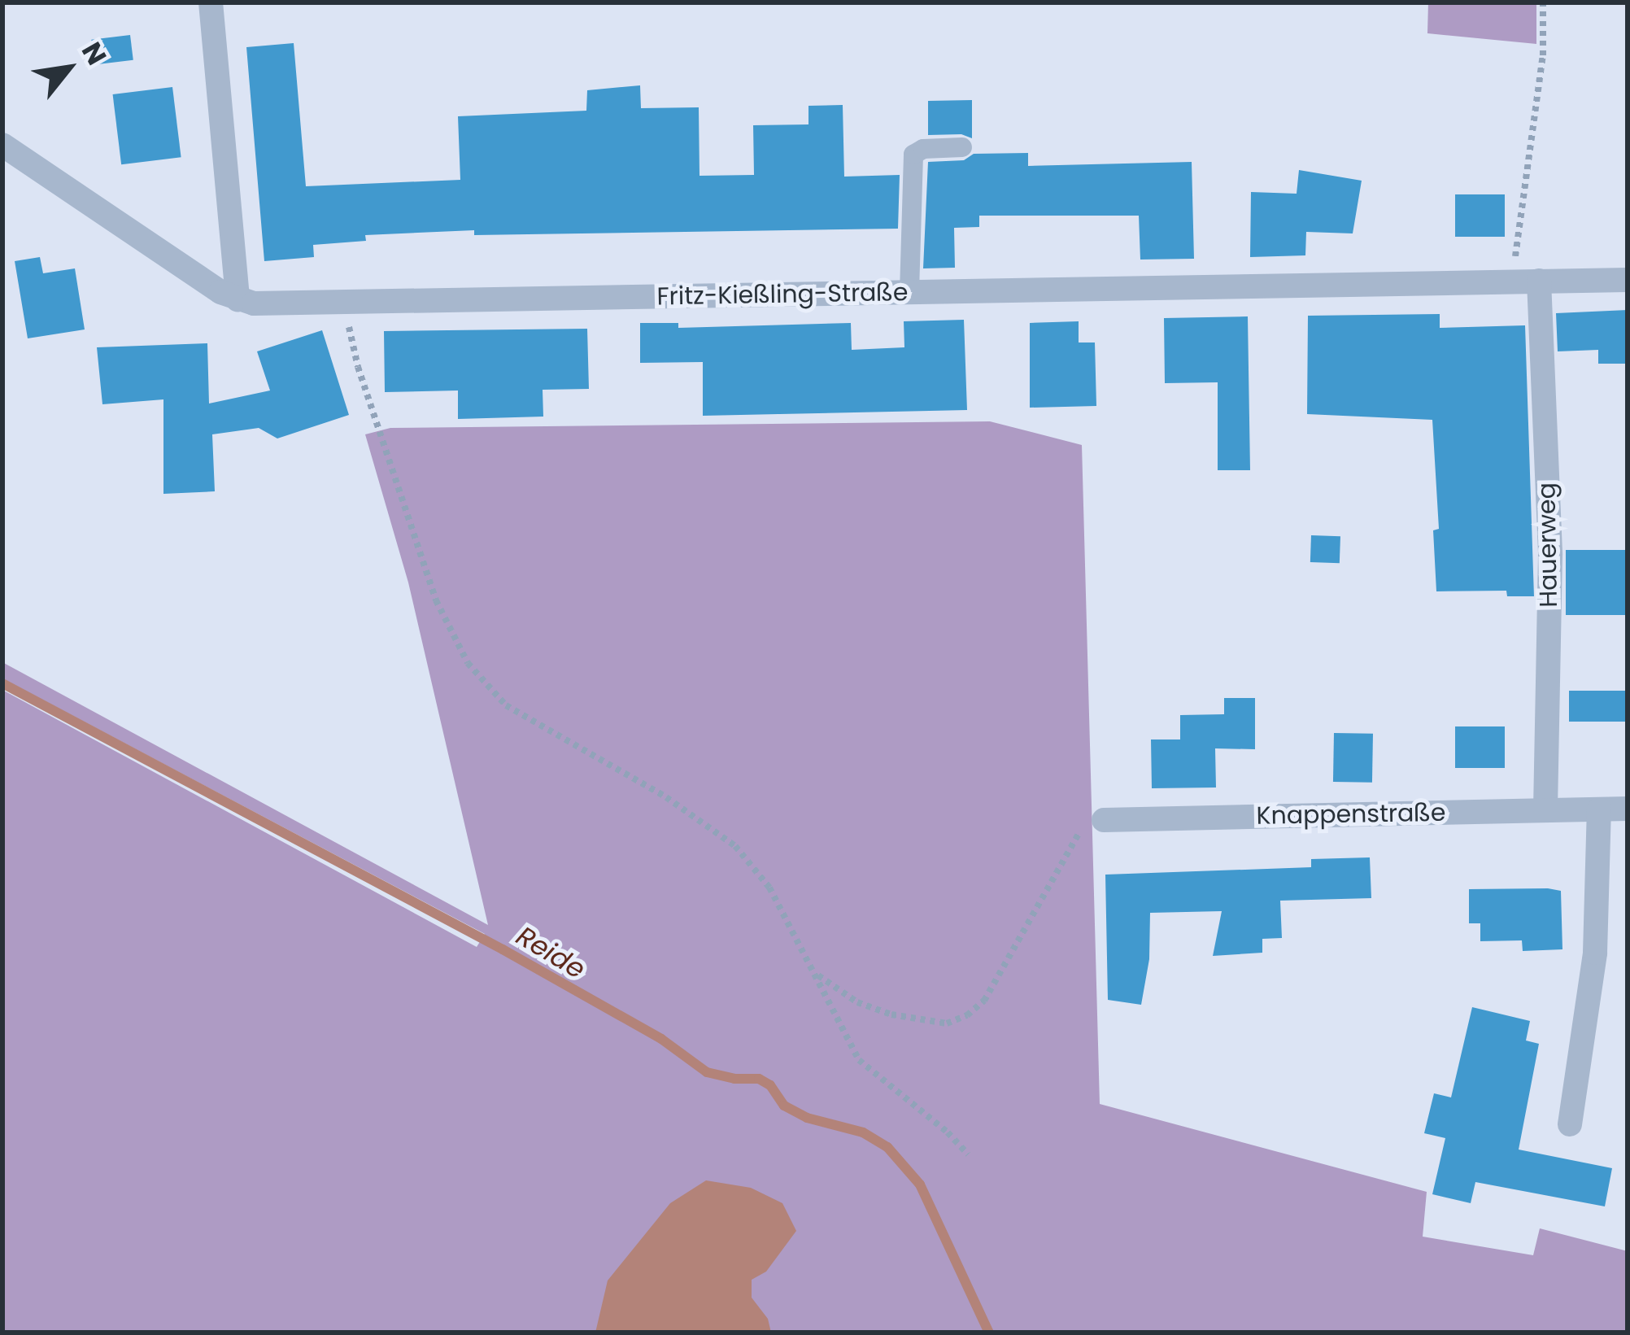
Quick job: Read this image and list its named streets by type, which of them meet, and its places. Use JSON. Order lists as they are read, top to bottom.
{
  "streets": {
    "street": ["Fritz-Kießling-Straße", "Hauerweg", "Knappenstraße"]
  },
  "crossings": [
    ["Fritz-Kießling-Straße", "Hauerweg"],
    ["Hauerweg", "Knappenstraße"]
  ],
  "water": ["Reide"],
  "north": "top right"
}
